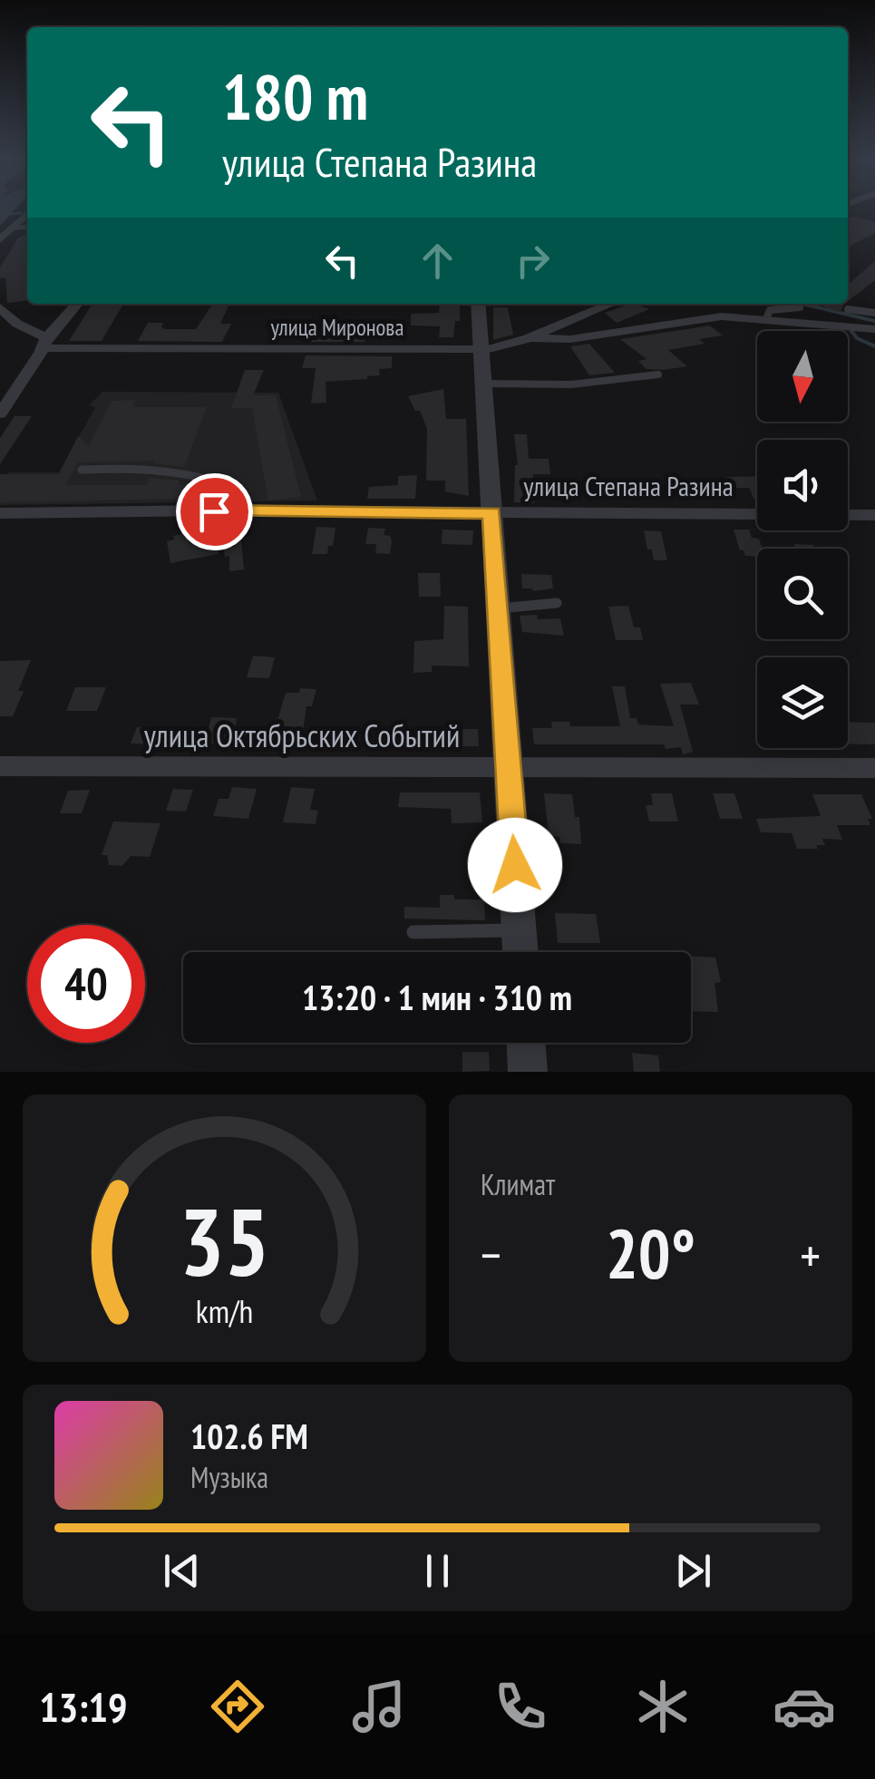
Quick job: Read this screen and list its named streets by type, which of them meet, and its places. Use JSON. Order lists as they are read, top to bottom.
{
  "streets": {
    "street": ["улица Миронова", "улица Степана Разина", "улица Октябрьских Событий"]
  },
  "north": "bottom",
  "page": {
    "turn": ["180 m", "улица Степана Разина"],
    "limit": "40",
    "trip": "13:20 · 1 мин · 310 m",
    "tile": "Климат",
    "heat": ["−", "20°", "+"],
    "song": ["102.6 FM", "Музыка"],
    "tabs": "13:19",
    "gauge": ["35", "km/h"]
  }
}
